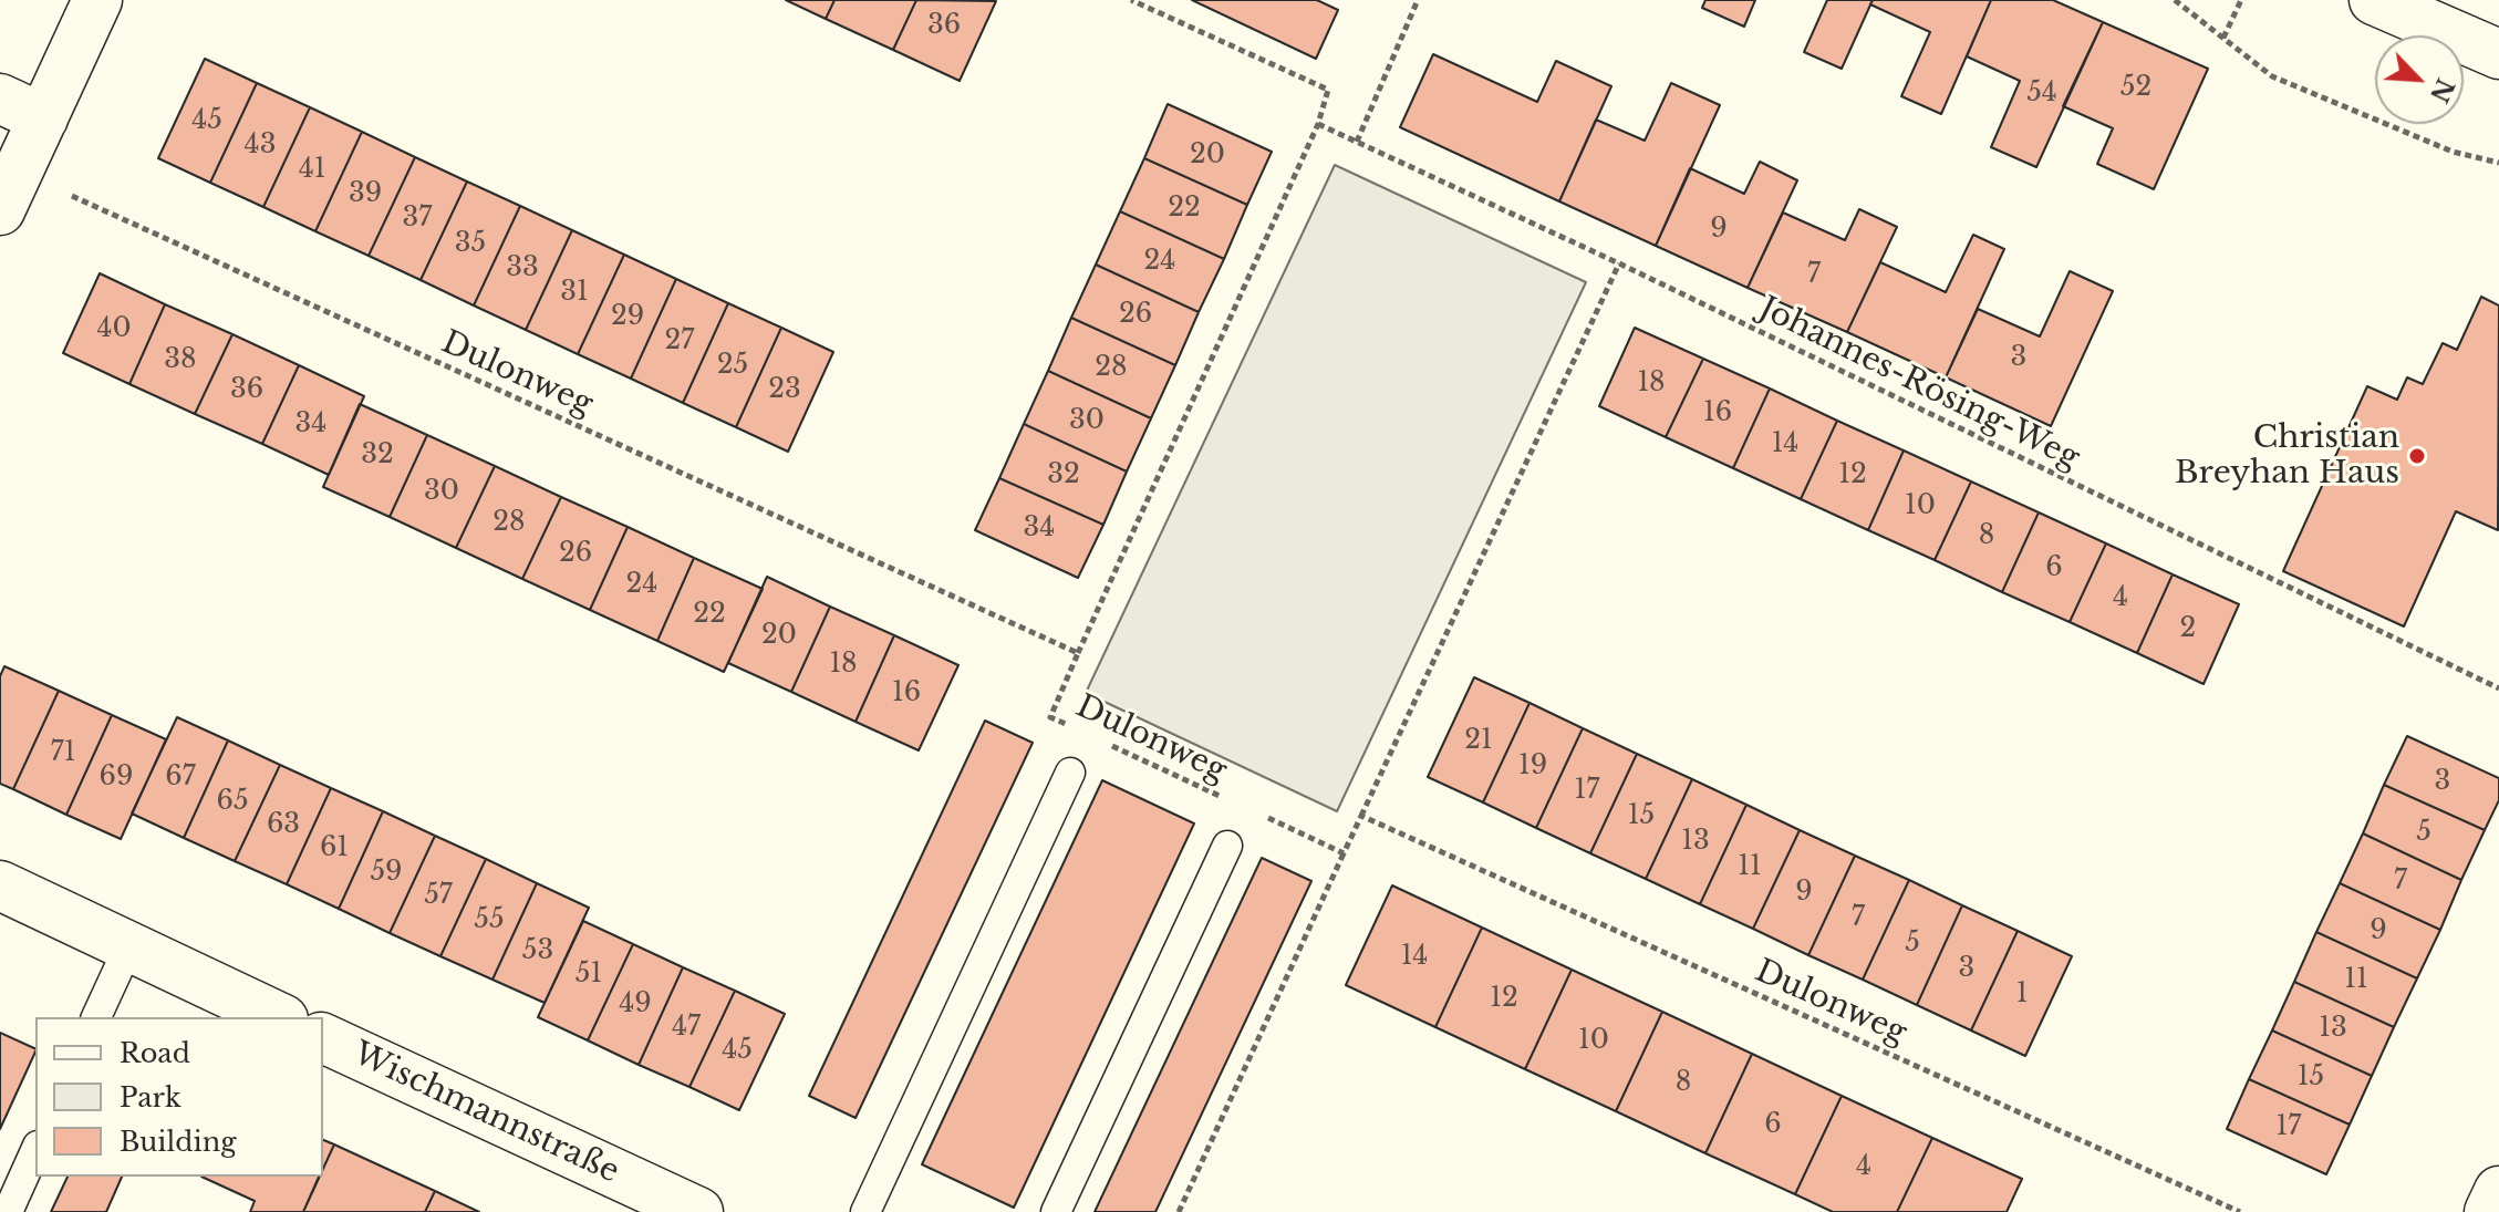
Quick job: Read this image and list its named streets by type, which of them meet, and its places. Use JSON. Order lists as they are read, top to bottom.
{
  "streets": {
    "street": ["Wischmannstraße"],
    "path": ["Dulonweg", "Johannes-Rösing-Weg"]
  },
  "places": ["Christian Breyhan Haus"],
  "house_numbers": [
    "36",
    "52",
    "54",
    "45",
    "43",
    "20",
    "41",
    "39",
    "22",
    "37",
    "9",
    "35",
    "24",
    "33",
    "7",
    "31",
    "26",
    "29",
    "40",
    "27",
    "3",
    "38",
    "25",
    "28",
    "18",
    "36",
    "23",
    "16",
    "30",
    "34",
    "14",
    "32",
    "32",
    "12",
    "30",
    "10",
    "28",
    "34",
    "8",
    "26",
    "6",
    "24",
    "4",
    "22",
    "2",
    "20",
    "18",
    "16",
    "21",
    "71",
    "19",
    "69",
    "67",
    "3",
    "17",
    "65",
    "15",
    "63",
    "5",
    "13",
    "61",
    "11",
    "59",
    "7",
    "9",
    "57",
    "7",
    "55",
    "9",
    "5",
    "53",
    "14",
    "3",
    "51",
    "11",
    "1",
    "12",
    "49",
    "47",
    "13",
    "10",
    "45",
    "15",
    "8",
    "6",
    "17",
    "4"
  ],
  "legend": ["Road", "Park", "Building"],
  "north": "bottom right"
}
